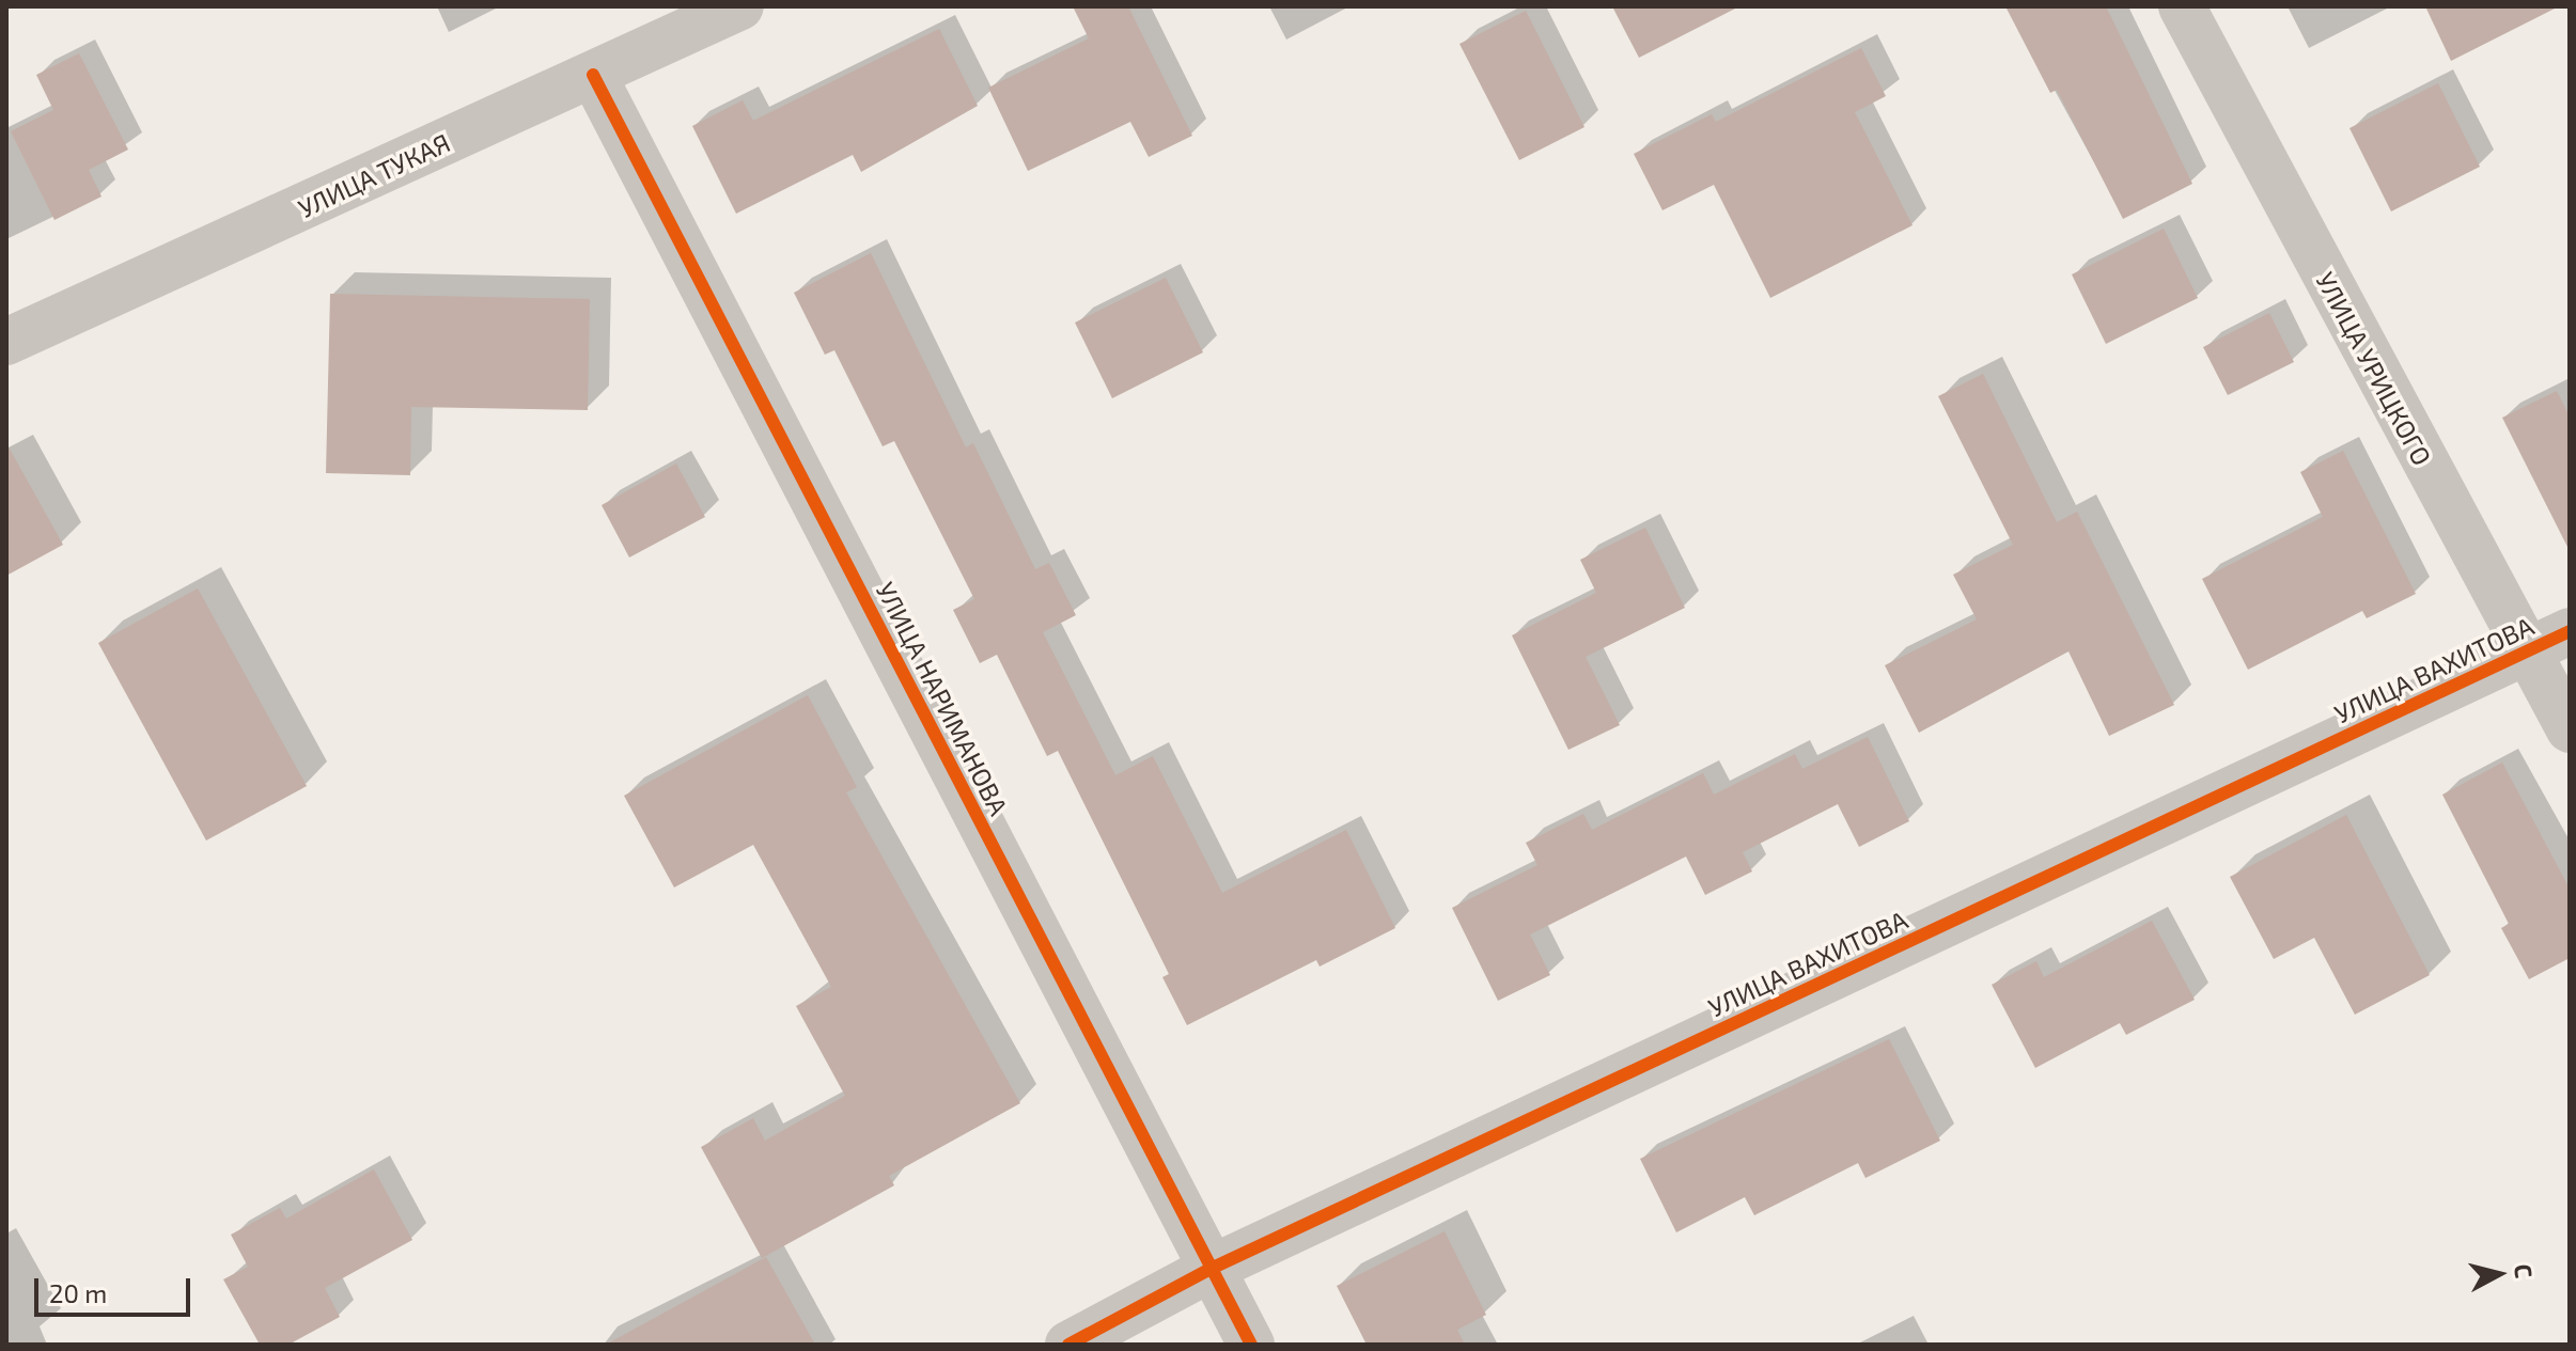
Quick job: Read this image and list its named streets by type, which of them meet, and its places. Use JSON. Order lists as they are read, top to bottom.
{
  "streets": {
    "street": [
      "УЛИЦА ТУКАЯ",
      "УЛИЦА УРИЦКОГО",
      "УЛИЦА ВАХИТОВА",
      "УЛИЦА НАРИМАНОВА"
    ]
  },
  "crossings": [
    ["УЛИЦА ТУКАЯ", "УЛИЦА НАРИМАНОВА"],
    ["УЛИЦА УРИЦКОГО", "УЛИЦА ВАХИТОВА"],
    ["УЛИЦА ВАХИТОВА", "УЛИЦА НАРИМАНОВА"]
  ],
  "scale_bar": "20 m",
  "north": "right"
}
